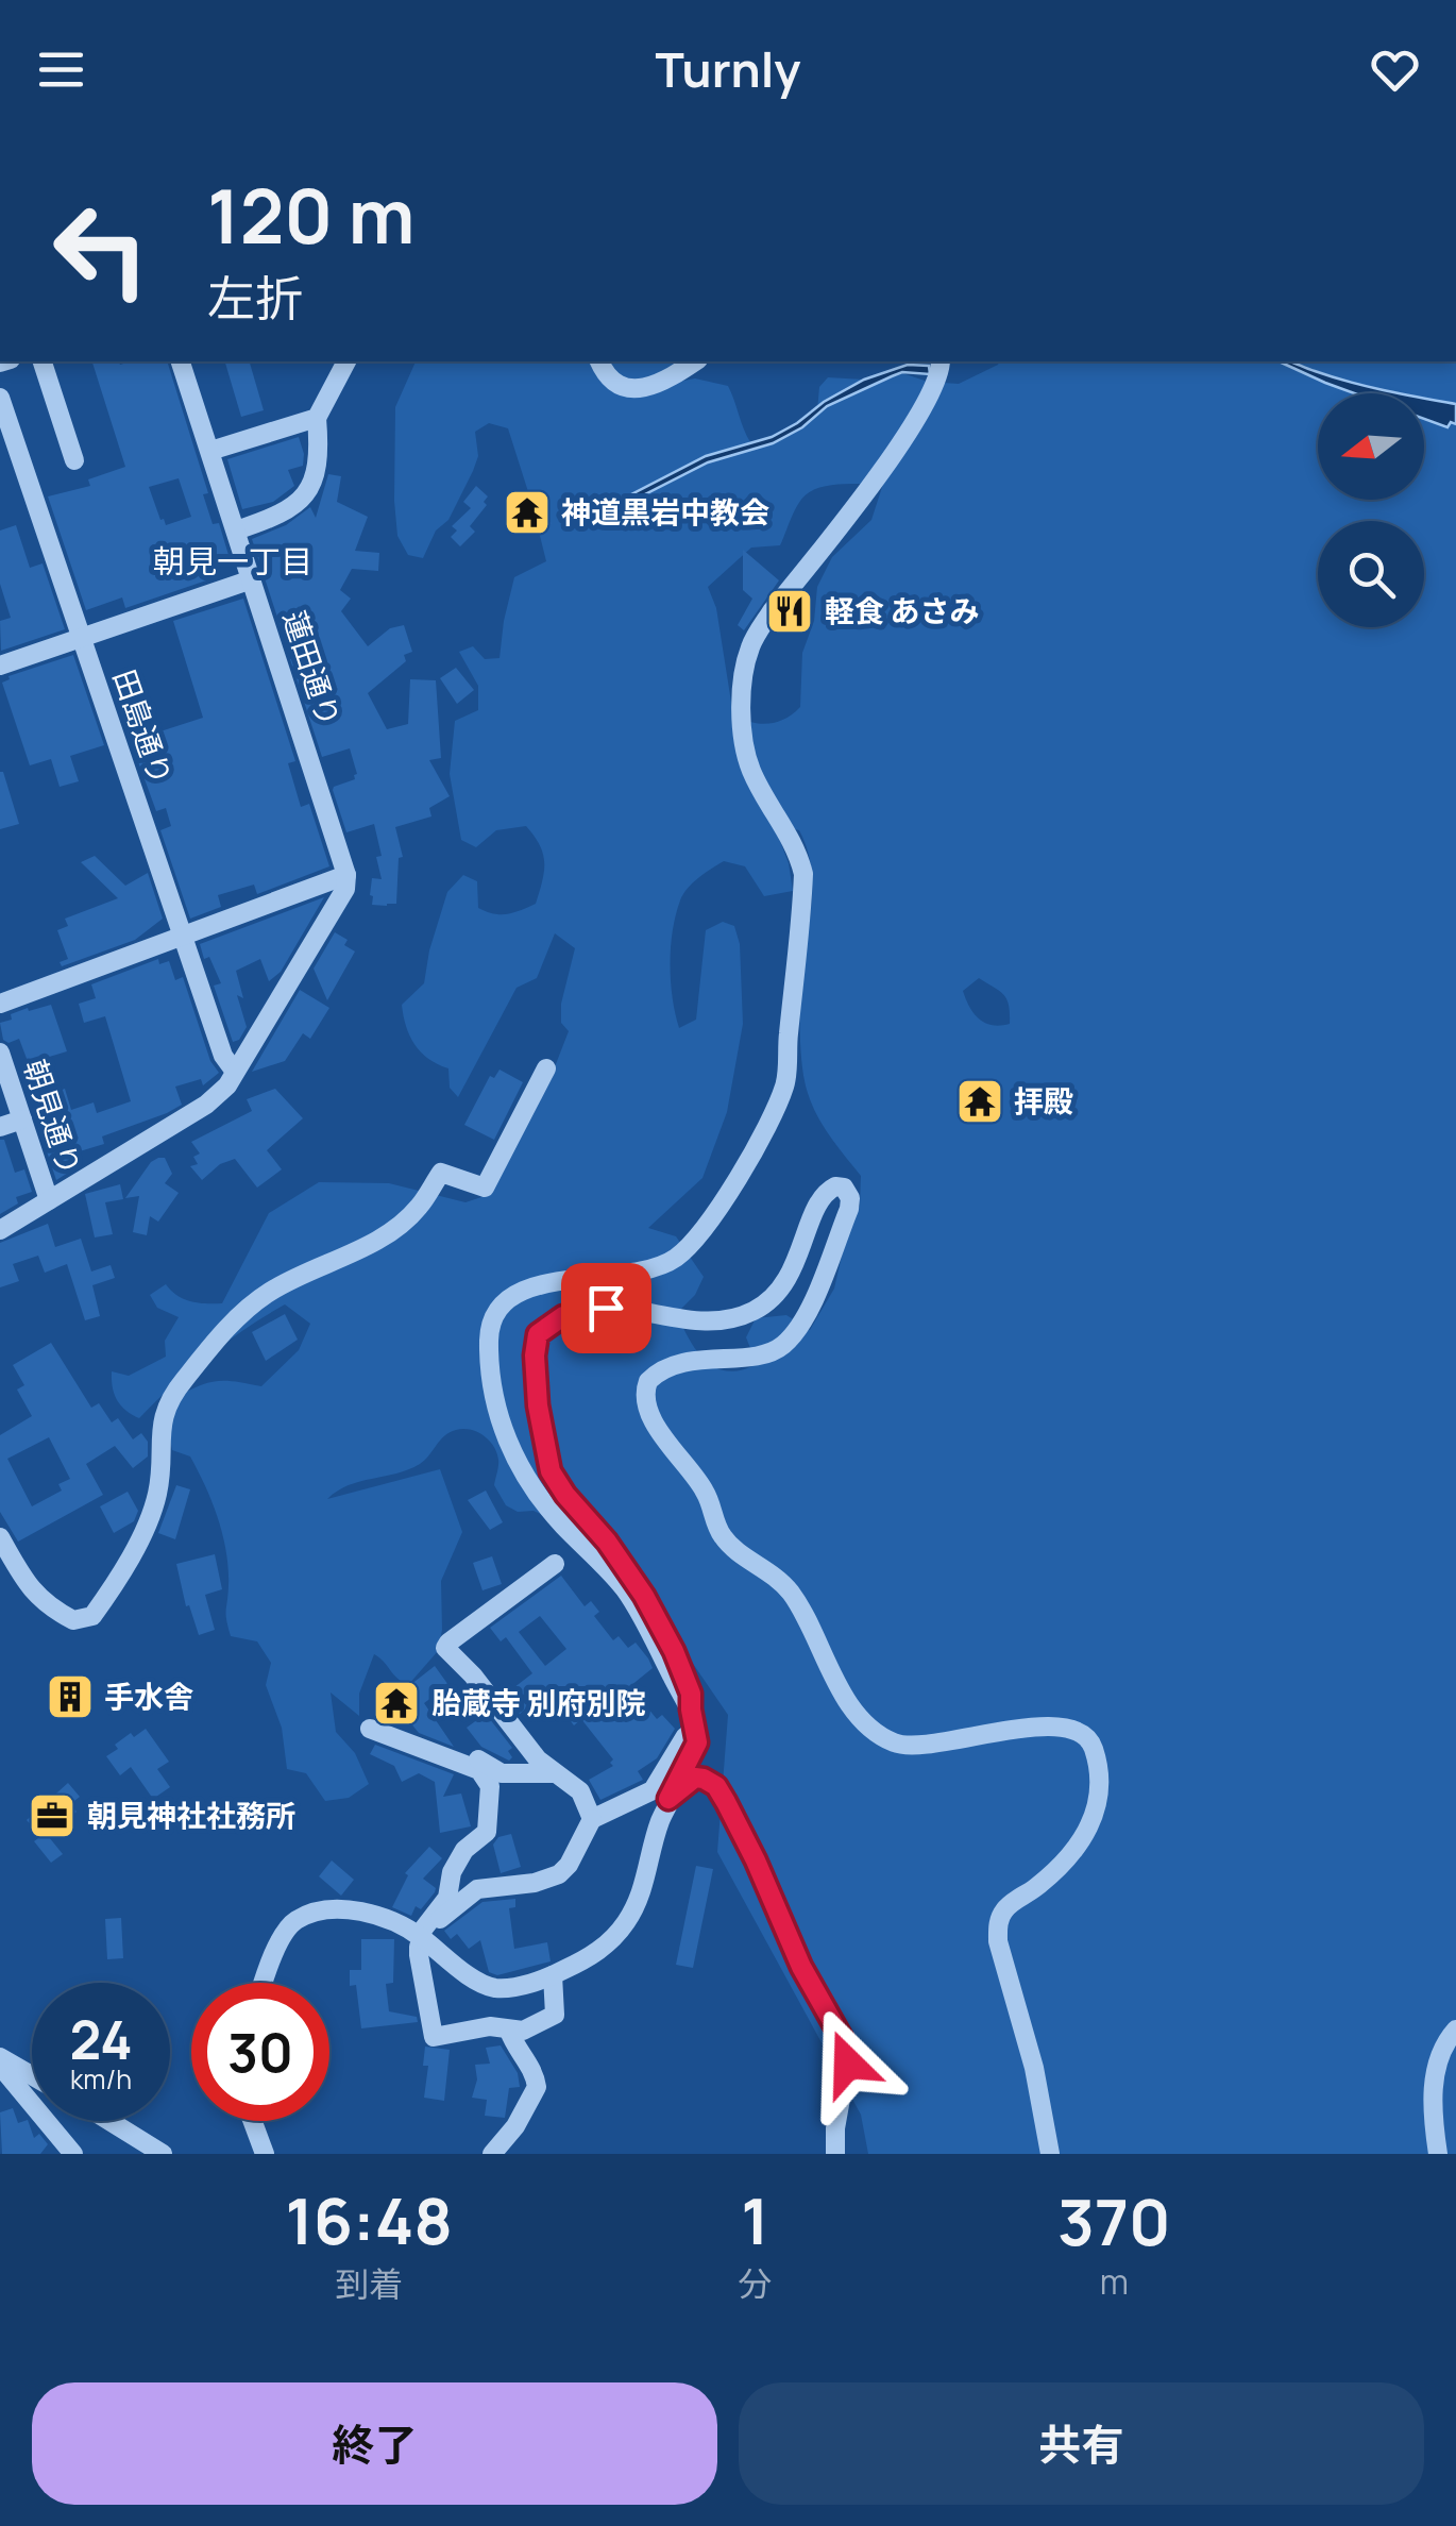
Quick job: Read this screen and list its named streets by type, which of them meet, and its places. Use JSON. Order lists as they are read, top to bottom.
{
  "streets": {
    "street": ["蓮田通り", "田島通り", "朝見通り"]
  },
  "districts": ["朝見一丁目"],
  "places": {
    "temple": ["神道黒岩中教会", "拝殿", "胎蔵寺 別府別院"],
    "restaurant": ["軽食 あさみ"],
    "building": ["手水舎"],
    "office": ["朝見神社社務所"]
  },
  "north": "left",
  "page": {
    "header": "Turnly",
    "turn": ["120 m", "左折"],
    "speed": "24 km/h",
    "limit": "30",
    "eta": [
      "16:48",
      "到着",
      "1",
      "分",
      "370",
      "m"
    ],
    "buttons": ["終了", "共有"]
  }
}
